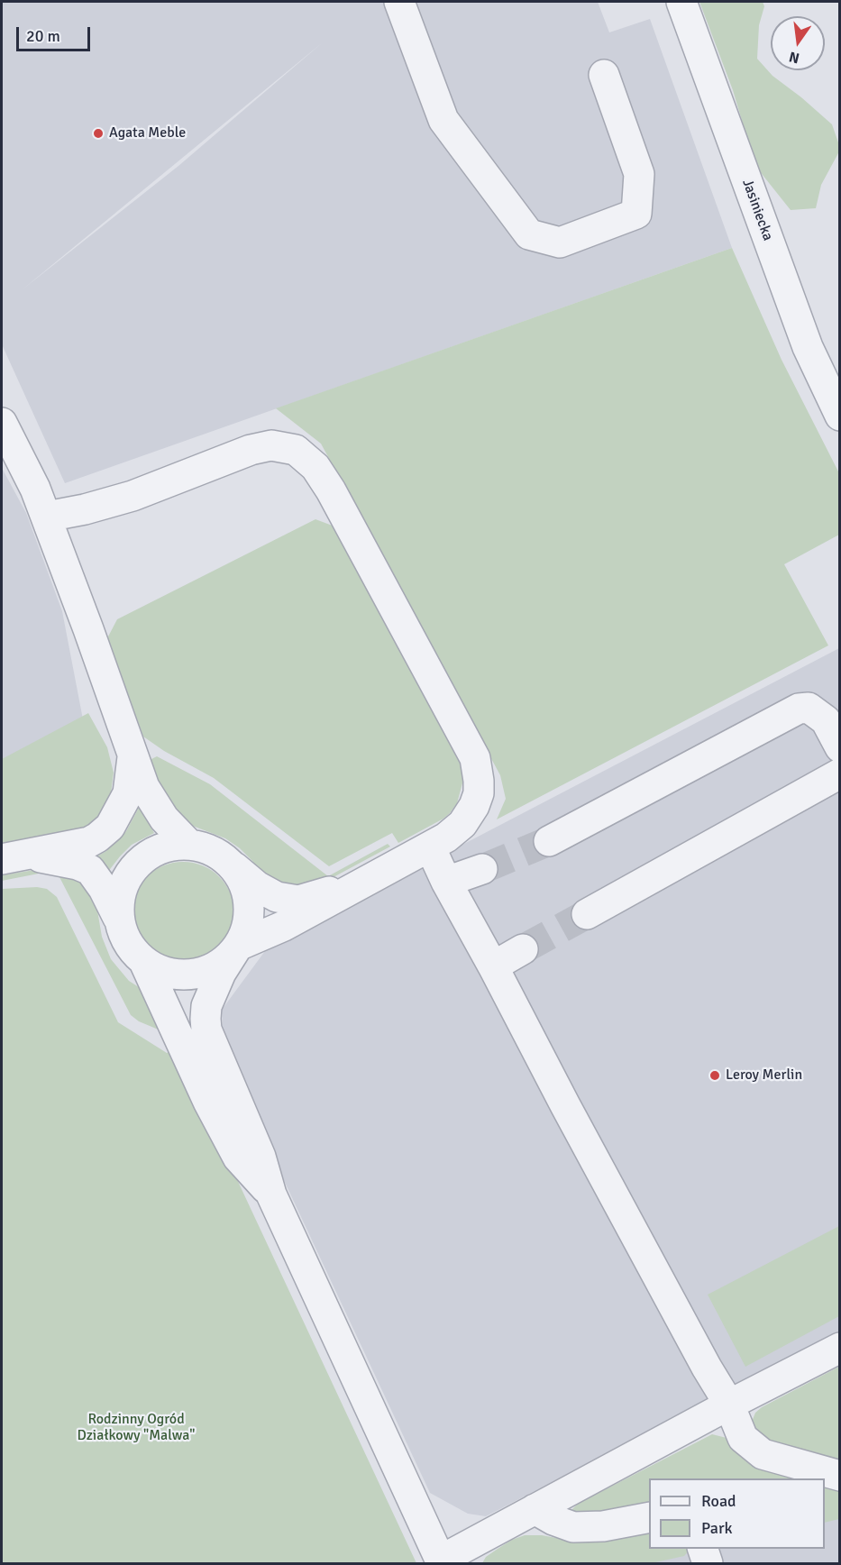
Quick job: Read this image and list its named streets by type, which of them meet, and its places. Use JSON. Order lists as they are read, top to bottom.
{
  "streets": {
    "street": ["Jasiniecka"]
  },
  "parks": ["Rodzinny Ogród Działkowy \"Malwa\""],
  "places": ["Agata Meble", "Leroy Merlin"],
  "legend": ["Road", "Park"],
  "scale_bar": "20 m",
  "north": "bottom"
}
